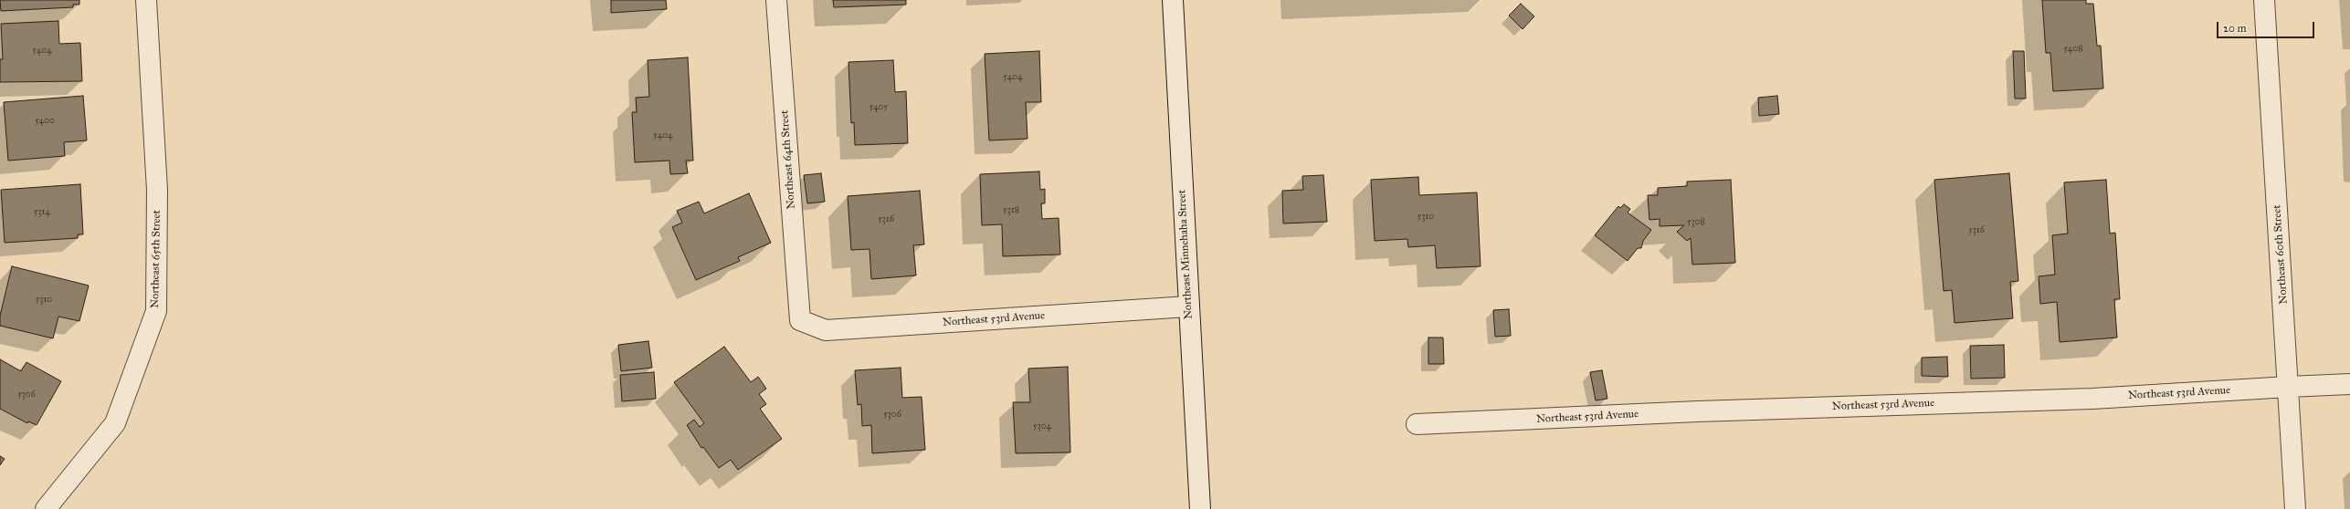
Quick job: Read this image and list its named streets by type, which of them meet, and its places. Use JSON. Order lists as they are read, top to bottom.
{
  "streets": {
    "street": [
      "Northeast 64th Street",
      "Northeast Minnehaha Street",
      "Northeast 60th Street",
      "Northeast 65th Street",
      "Northeast 53rd Avenue"
    ]
  },
  "crossings": [
    ["Northeast 64th Street", "Northeast 53rd Avenue"],
    ["Northeast Minnehaha Street", "Northeast 53rd Avenue"],
    ["Northeast 60th Street", "Northeast 53rd Avenue"]
  ],
  "house_numbers": [
    "5408",
    "5404",
    "5404",
    "5405",
    "5400",
    "5404",
    "5318",
    "5314",
    "5310",
    "5316",
    "5308",
    "5316",
    "5310",
    "5306",
    "5306",
    "5304"
  ],
  "scale_bar": "20 m"
}
